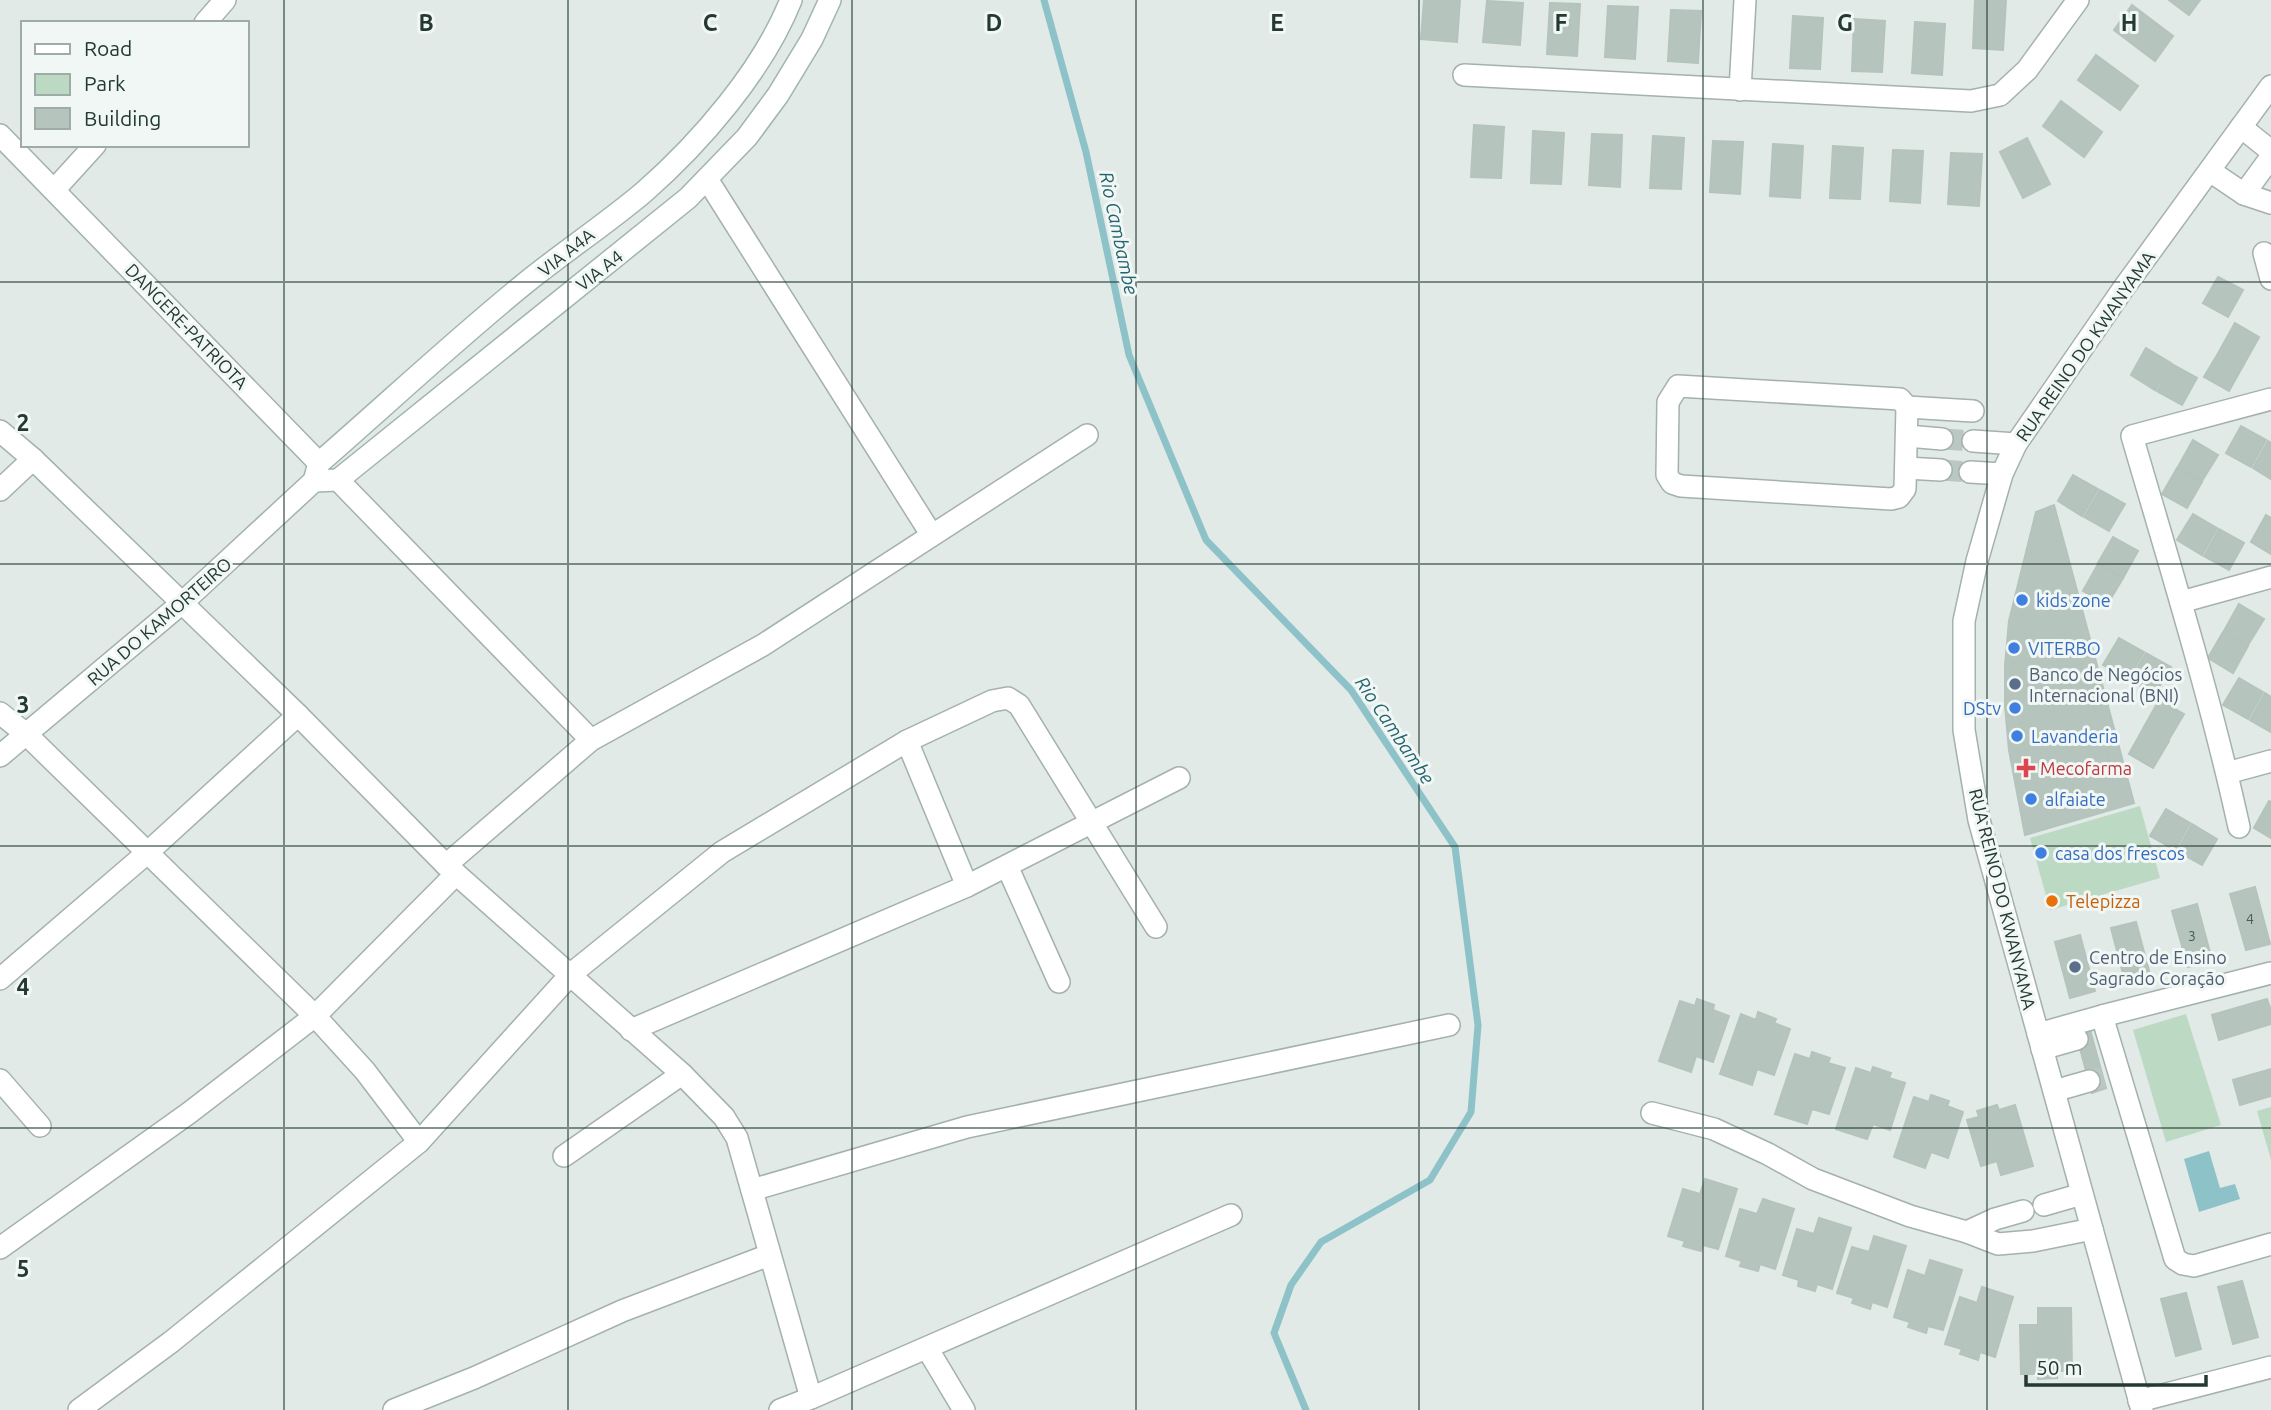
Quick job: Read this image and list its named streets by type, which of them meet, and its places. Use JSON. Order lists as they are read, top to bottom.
{
  "streets": {
    "street": [
      "VIA A4A",
      "VIA A4",
      "DANGERE-PATRIOTA",
      "RUA REINO DO KWANYAMA",
      "RUA DO KAMORTEIRO"
    ]
  },
  "crossings": [
    ["VIA A4A", "DANGERE-PATRIOTA"],
    ["VIA A4A", "RUA DO KAMORTEIRO"],
    ["DANGERE-PATRIOTA", "RUA DO KAMORTEIRO"]
  ],
  "water": ["Rio Cambambe"],
  "places": {
    "other": [
      "kids zone",
      "VITERBO",
      "Banco de Negócios Internacional (BNI)",
      "DStv",
      "Lavanderia",
      "alfaiate",
      "casa dos frescos",
      "Telepizza",
      "Centro de Ensino Sagrado Coração"
    ],
    "health": ["Mecofarma"]
  },
  "house_numbers": ["4", "3"],
  "legend": ["Road", "Park", "Building"],
  "scale_bar": "50 m",
  "grid": {
    "columns": [
      "B",
      "C",
      "D",
      "E",
      "F",
      "G",
      "H"
    ],
    "rows": [
      "2",
      "3",
      "4",
      "5"
    ]
  }
}
